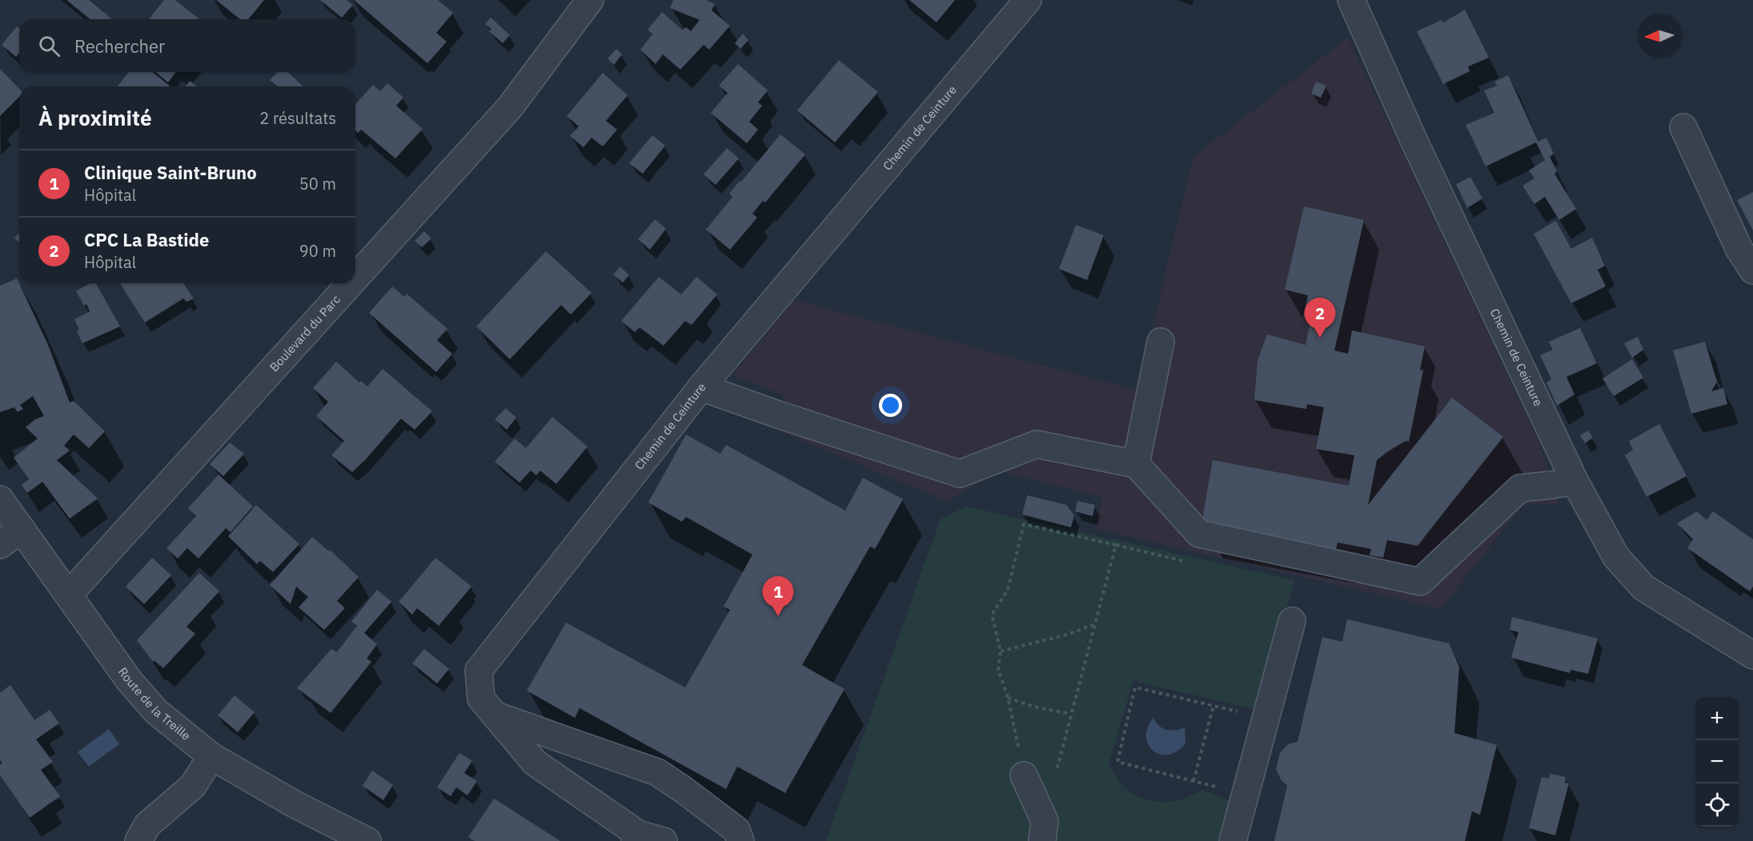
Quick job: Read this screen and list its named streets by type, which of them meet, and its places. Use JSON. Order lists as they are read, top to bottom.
{
  "streets": {
    "street": ["Chemin de Ceinture", "Boulevard du Parc", "Route de la Treille"]
  },
  "crossings": [
    ["Boulevard du Parc", "Route de la Treille"]
  ],
  "north": "left",
  "page": {
    "search": "Rechercher",
    "heading": ["À proximité", "2 résultats"],
    "list": [
      {
        "mark": "1",
        "name": "Clinique Saint-Bruno",
        "note": "Hôpital",
        "value": "50 m"
      },
      {
        "mark": "2",
        "name": "CPC La Bastide",
        "note": "Hôpital",
        "value": "90 m"
      }
    ],
    "pins": ["2", "1"],
    "map_buttons": ["+", "−"]
  }
}
